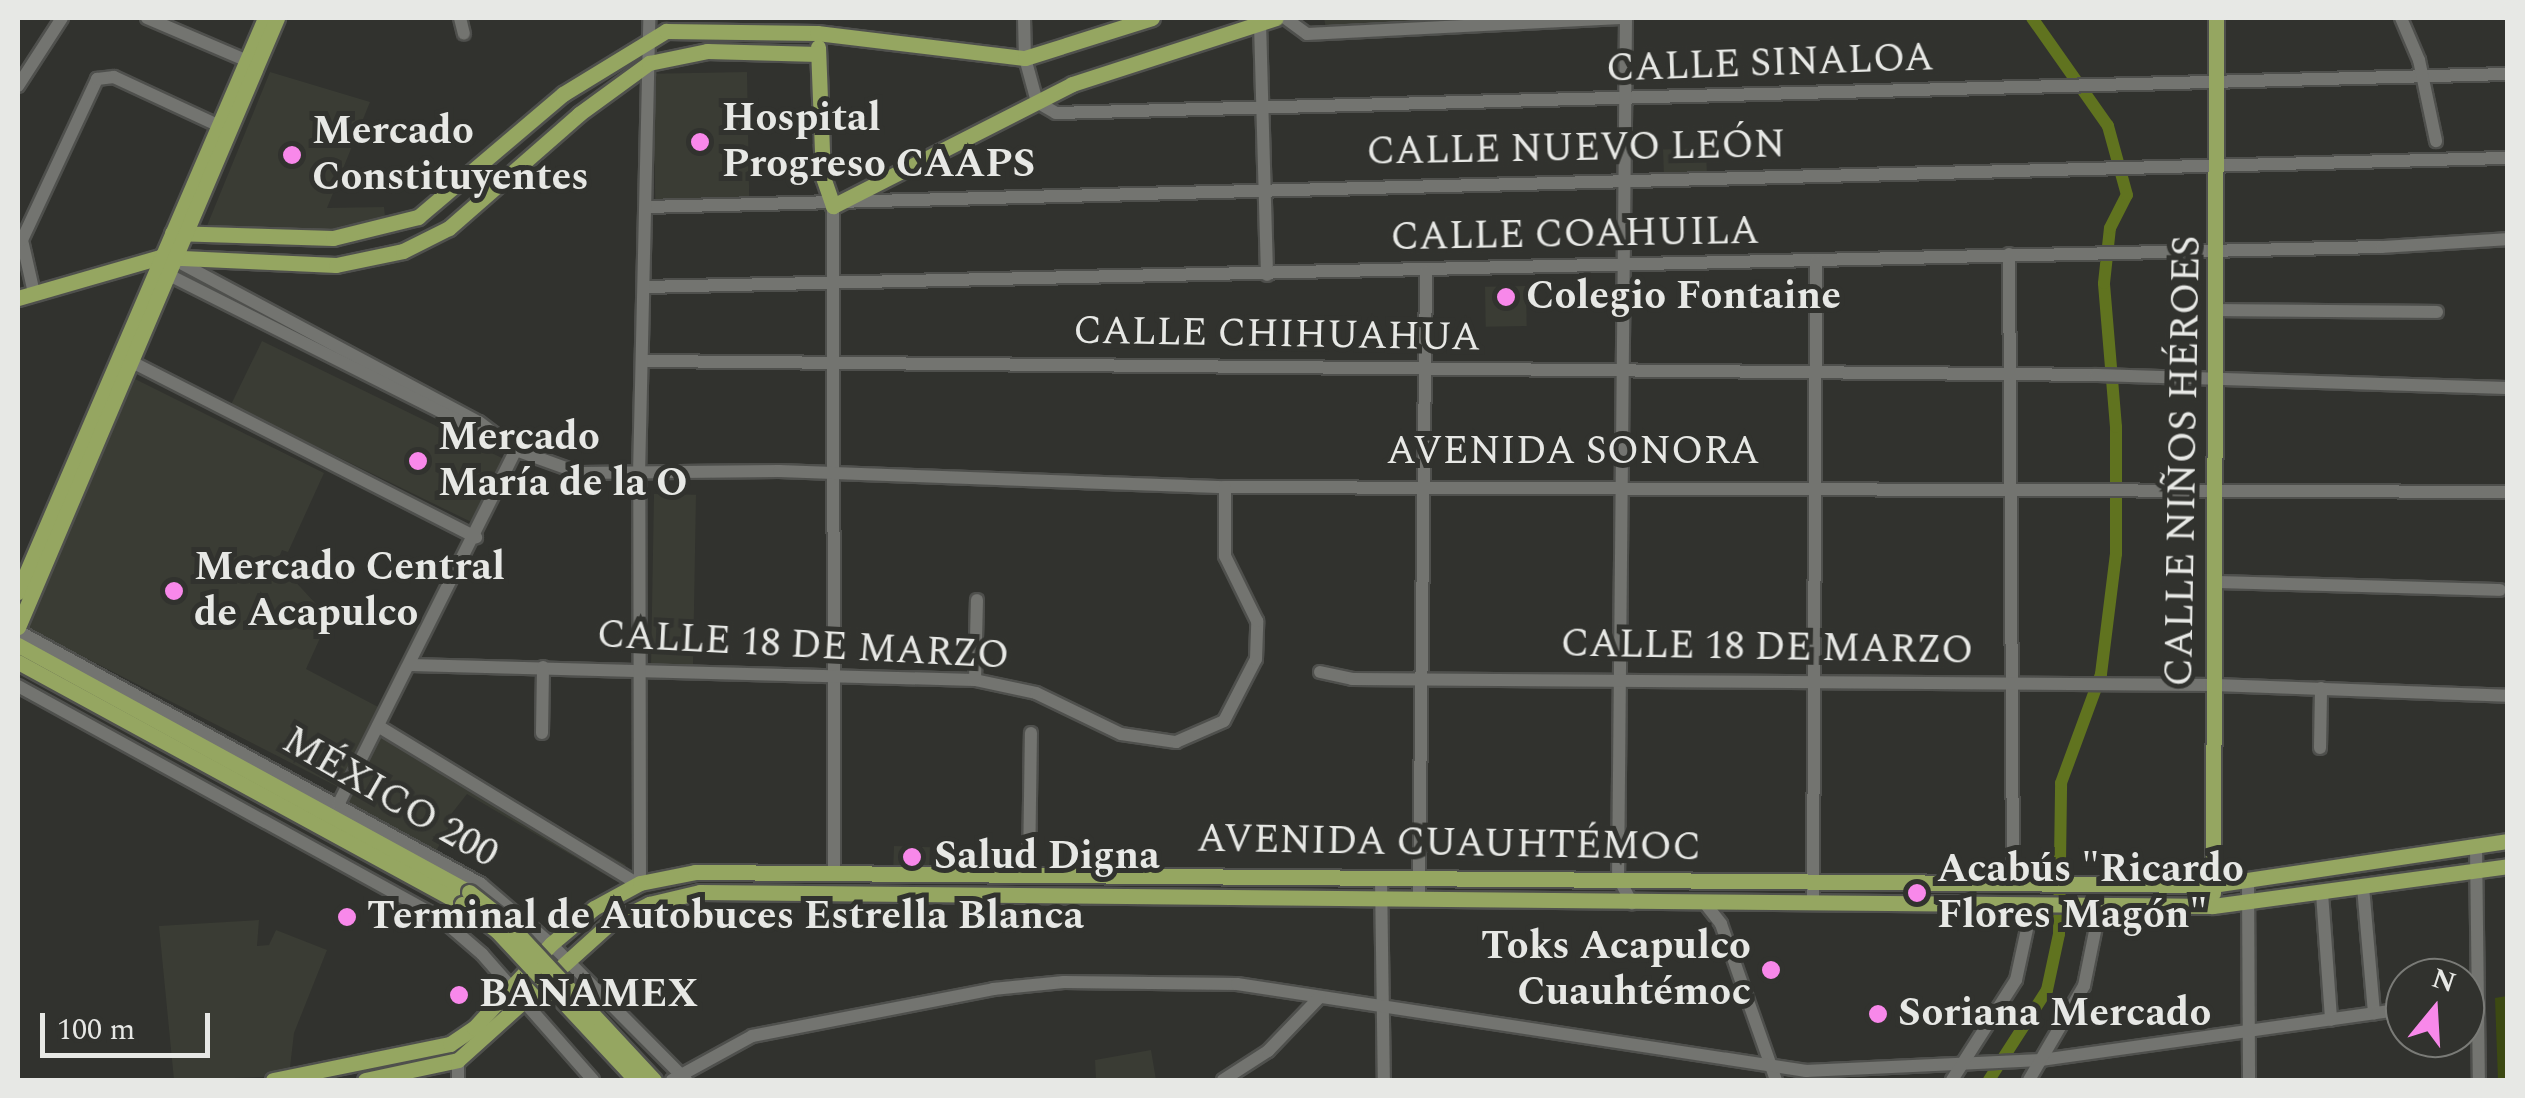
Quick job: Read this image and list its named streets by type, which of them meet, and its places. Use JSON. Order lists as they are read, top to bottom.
{
  "streets": {
    "main road": ["CALLE NIÑOS HÉROES", "MÉXICO 200", "AVENIDA CUAUHTÉMOC"],
    "street": [
      "CALLE SINALOA",
      "CALLE NUEVO LEÓN",
      "CALLE COAHUILA",
      "CALLE CHIHUAHUA",
      "AVENIDA SONORA",
      "CALLE 18 DE MARZO"
    ]
  },
  "crossings": [
    ["CALLE SINALOA", "CALLE NIÑOS HÉROES"],
    ["CALLE NUEVO LEÓN", "CALLE NIÑOS HÉROES"],
    ["CALLE COAHUILA", "CALLE NIÑOS HÉROES"],
    ["CALLE CHIHUAHUA", "CALLE NIÑOS HÉROES"],
    ["AVENIDA SONORA", "CALLE NIÑOS HÉROES"],
    ["AVENIDA SONORA", "CALLE 18 DE MARZO"],
    ["CALLE NIÑOS HÉROES", "CALLE 18 DE MARZO"],
    ["CALLE NIÑOS HÉROES", "AVENIDA CUAUHTÉMOC"],
    ["MÉXICO 200", "AVENIDA CUAUHTÉMOC"]
  ],
  "places": [
    "Hospital Progreso CAAPS",
    "Mercado Constituyentes",
    "Colegio Fontaine",
    "Mercado María de la O",
    "Mercado Central de Acapulco",
    "Salud Digna",
    "Acabús \"Ricardo Flores Magón\"",
    "Terminal de Autobuces Estrella Blanca",
    "Toks Acapulco Cuauhtémoc",
    "BANAMEX",
    "Soriana Mercado"
  ],
  "scale_bar": "100 m",
  "north": "top"
}
